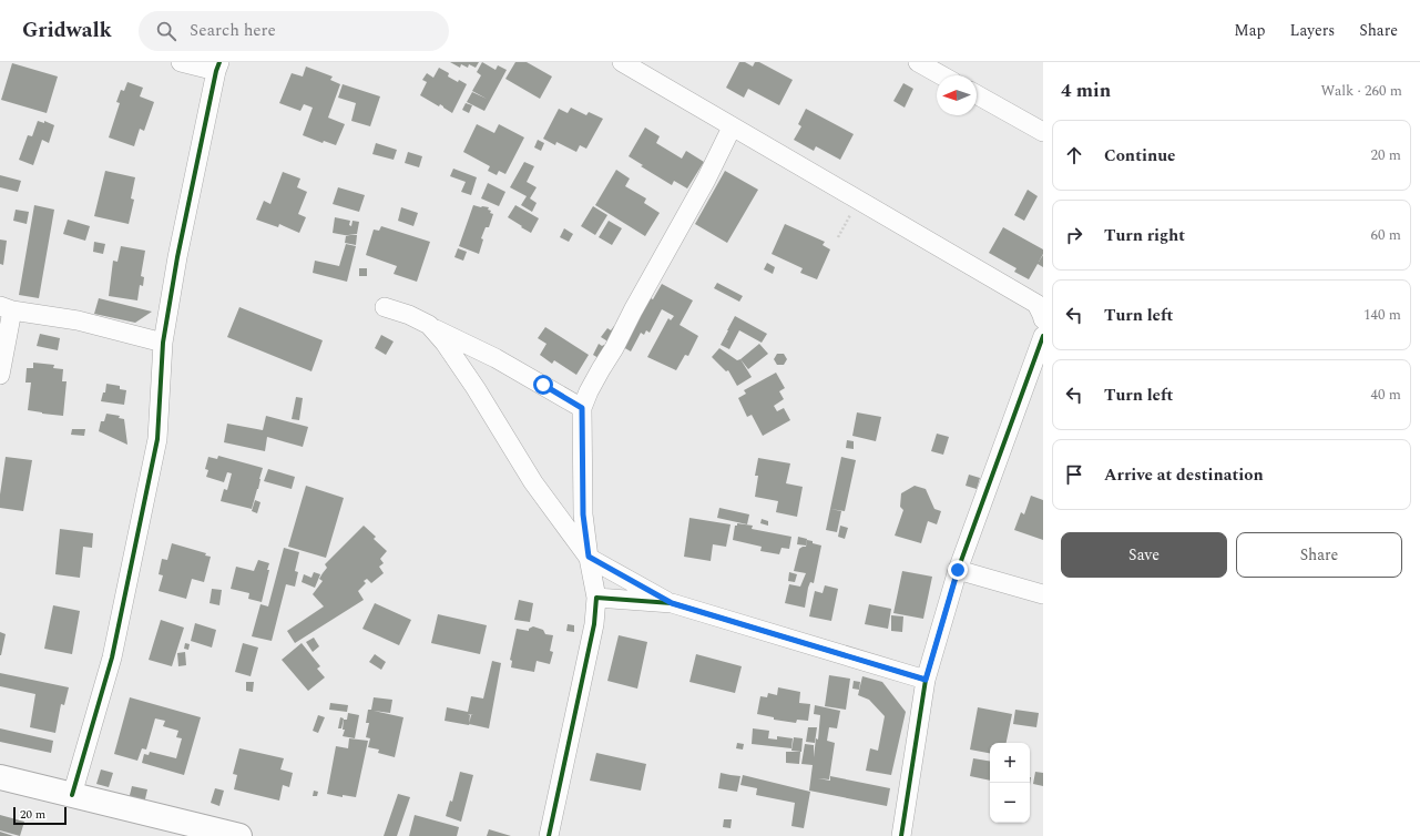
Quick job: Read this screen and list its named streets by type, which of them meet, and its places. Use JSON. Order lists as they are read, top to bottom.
{
  "scale_bar": "20 m",
  "north": "left",
  "page": {
    "header": "Gridwalk",
    "search": "Search here",
    "nav": ["Map", "Layers", "Share"],
    "heading": ["4 min", "Walk · 260 m"],
    "list": [
      ["Continue", "20 m"],
      ["Turn right", "60 m"],
      ["Turn left", "140 m"],
      ["Turn left", "40 m"],
      "Arrive at destination"
    ],
    "buttons": ["Save", "Share"],
    "map_buttons": ["+", "−"],
    "scale": "20 m"
  }
}
